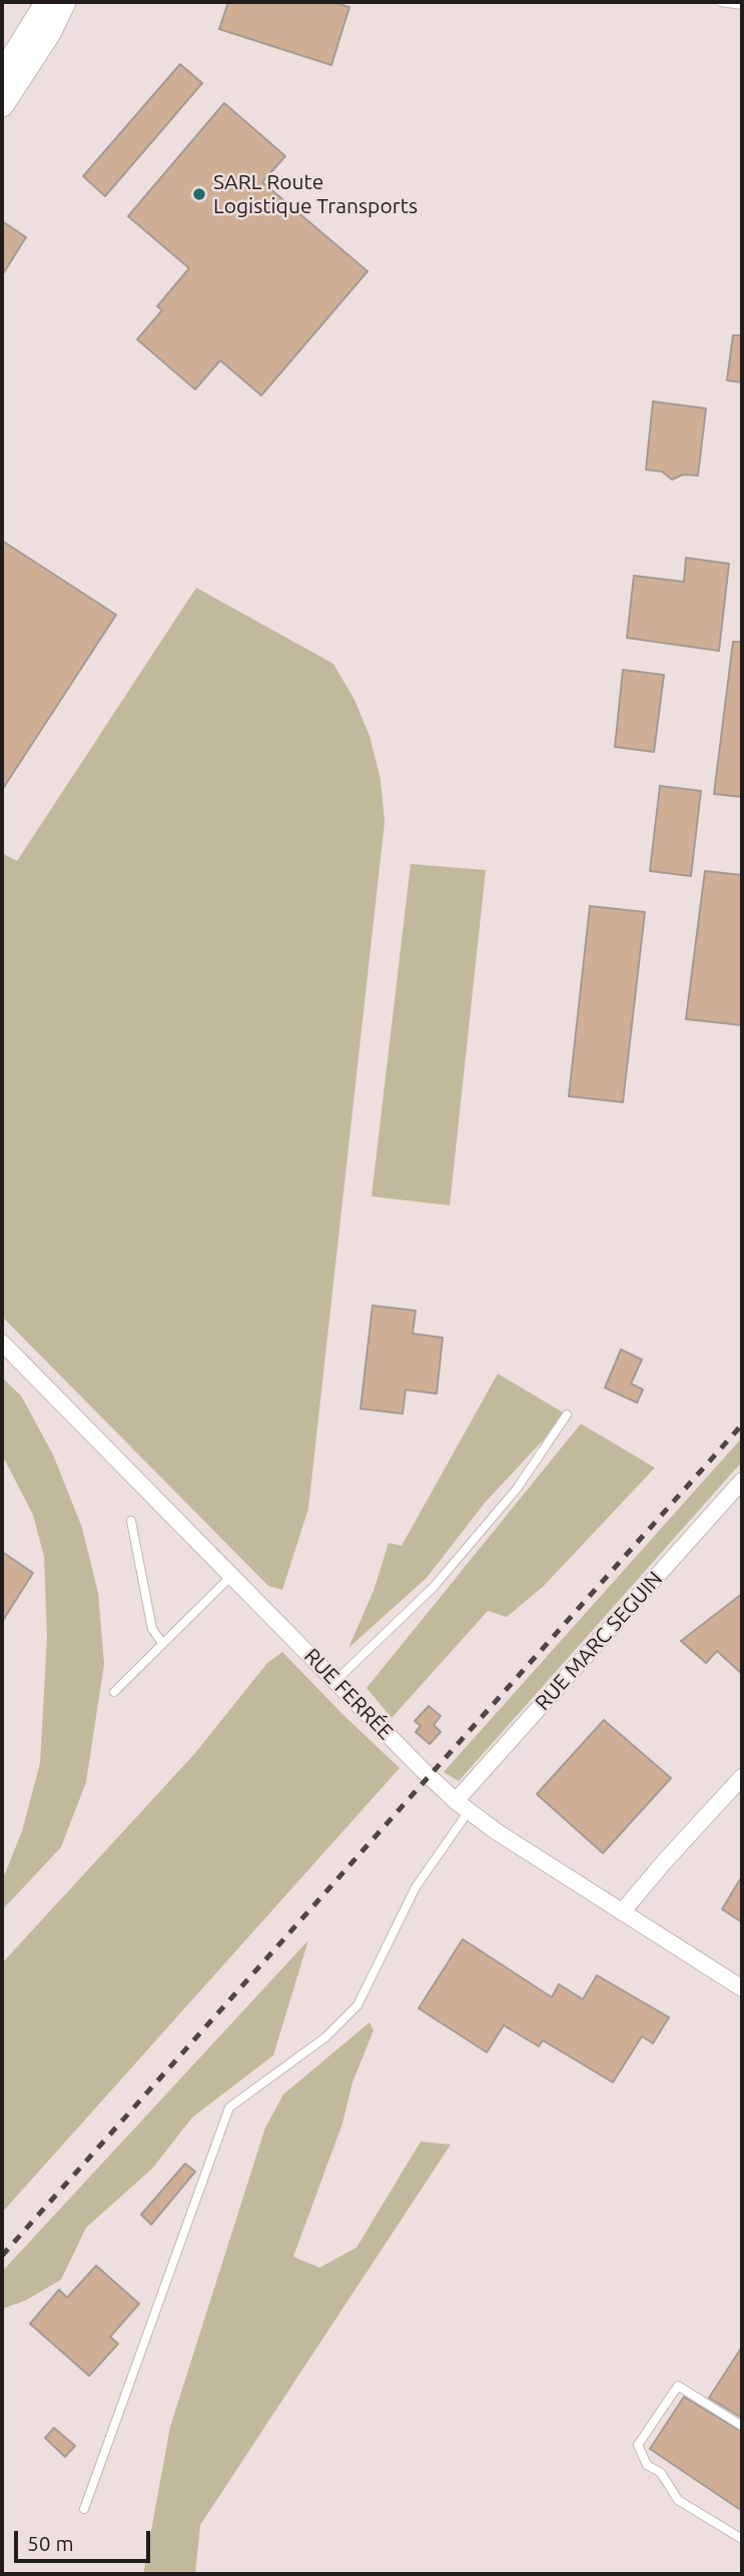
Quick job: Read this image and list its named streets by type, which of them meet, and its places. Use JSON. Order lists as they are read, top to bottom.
{
  "streets": {
    "street": ["RUE MARC SEGUIN", "RUE FERRÉE"]
  },
  "crossings": [
    ["RUE MARC SEGUIN", "RUE FERRÉE"]
  ],
  "places": ["SARL Route Logistique Transports"],
  "scale_bar": "50 m"
}
